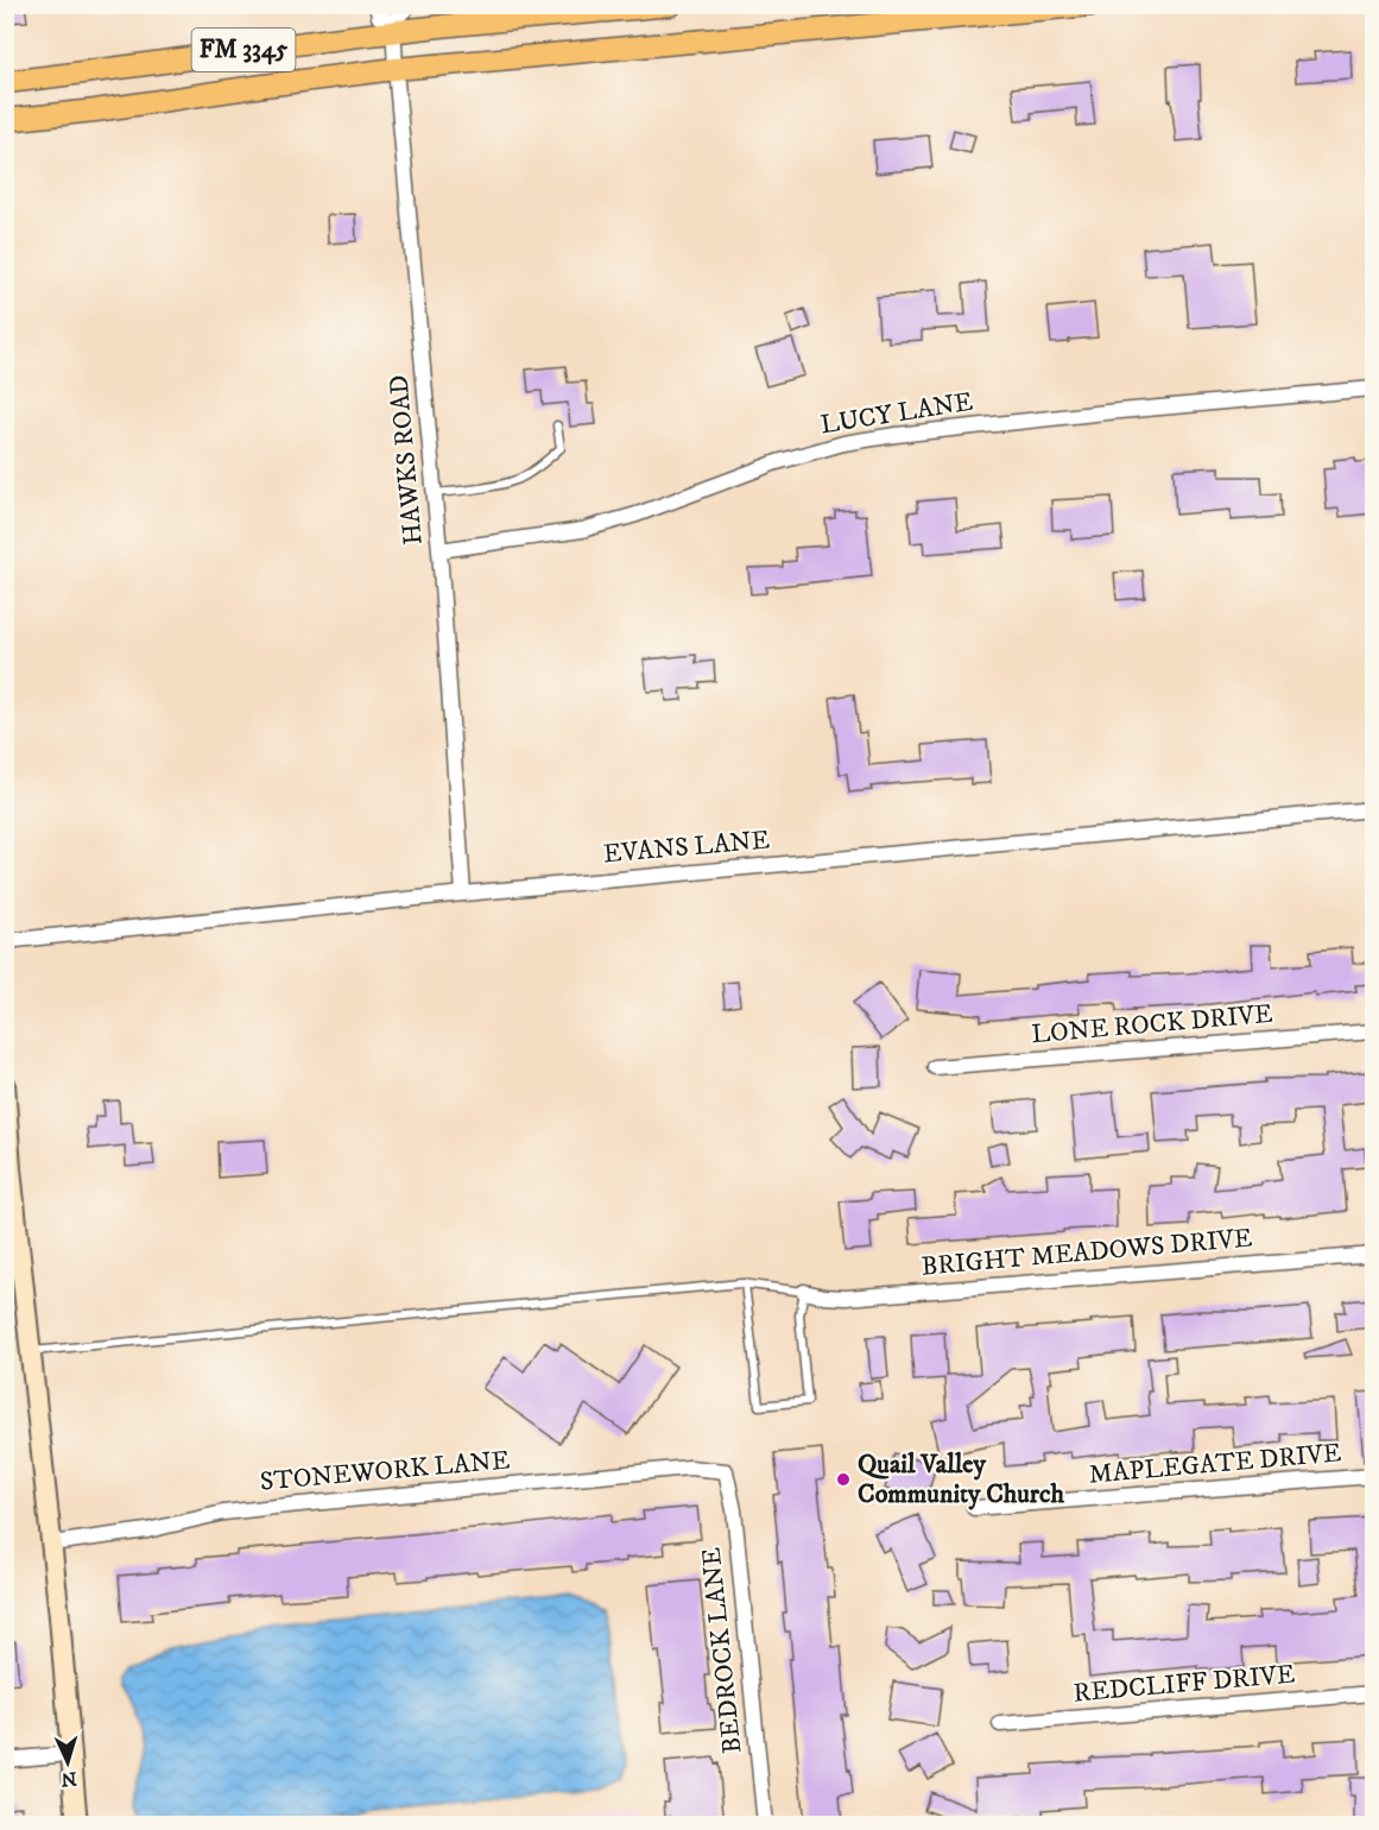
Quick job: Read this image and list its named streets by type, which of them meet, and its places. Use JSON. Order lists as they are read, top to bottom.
{
  "streets": {
    "main road": ["FM 3345"],
    "street": [
      "LUCY LANE",
      "HAWKS ROAD",
      "EVANS LANE",
      "LONE ROCK DRIVE",
      "BRIGHT MEADOWS DRIVE",
      "MAPLEGATE DRIVE",
      "STONEWORK LANE",
      "BEDROCK LANE",
      "REDCLIFF DRIVE"
    ]
  },
  "crossings": [
    ["FM 3345", "HAWKS ROAD"],
    ["LUCY LANE", "HAWKS ROAD"],
    ["HAWKS ROAD", "EVANS LANE"],
    ["STONEWORK LANE", "BEDROCK LANE"]
  ],
  "places": ["Quail Valley Community Church"],
  "north": "bottom"
}
